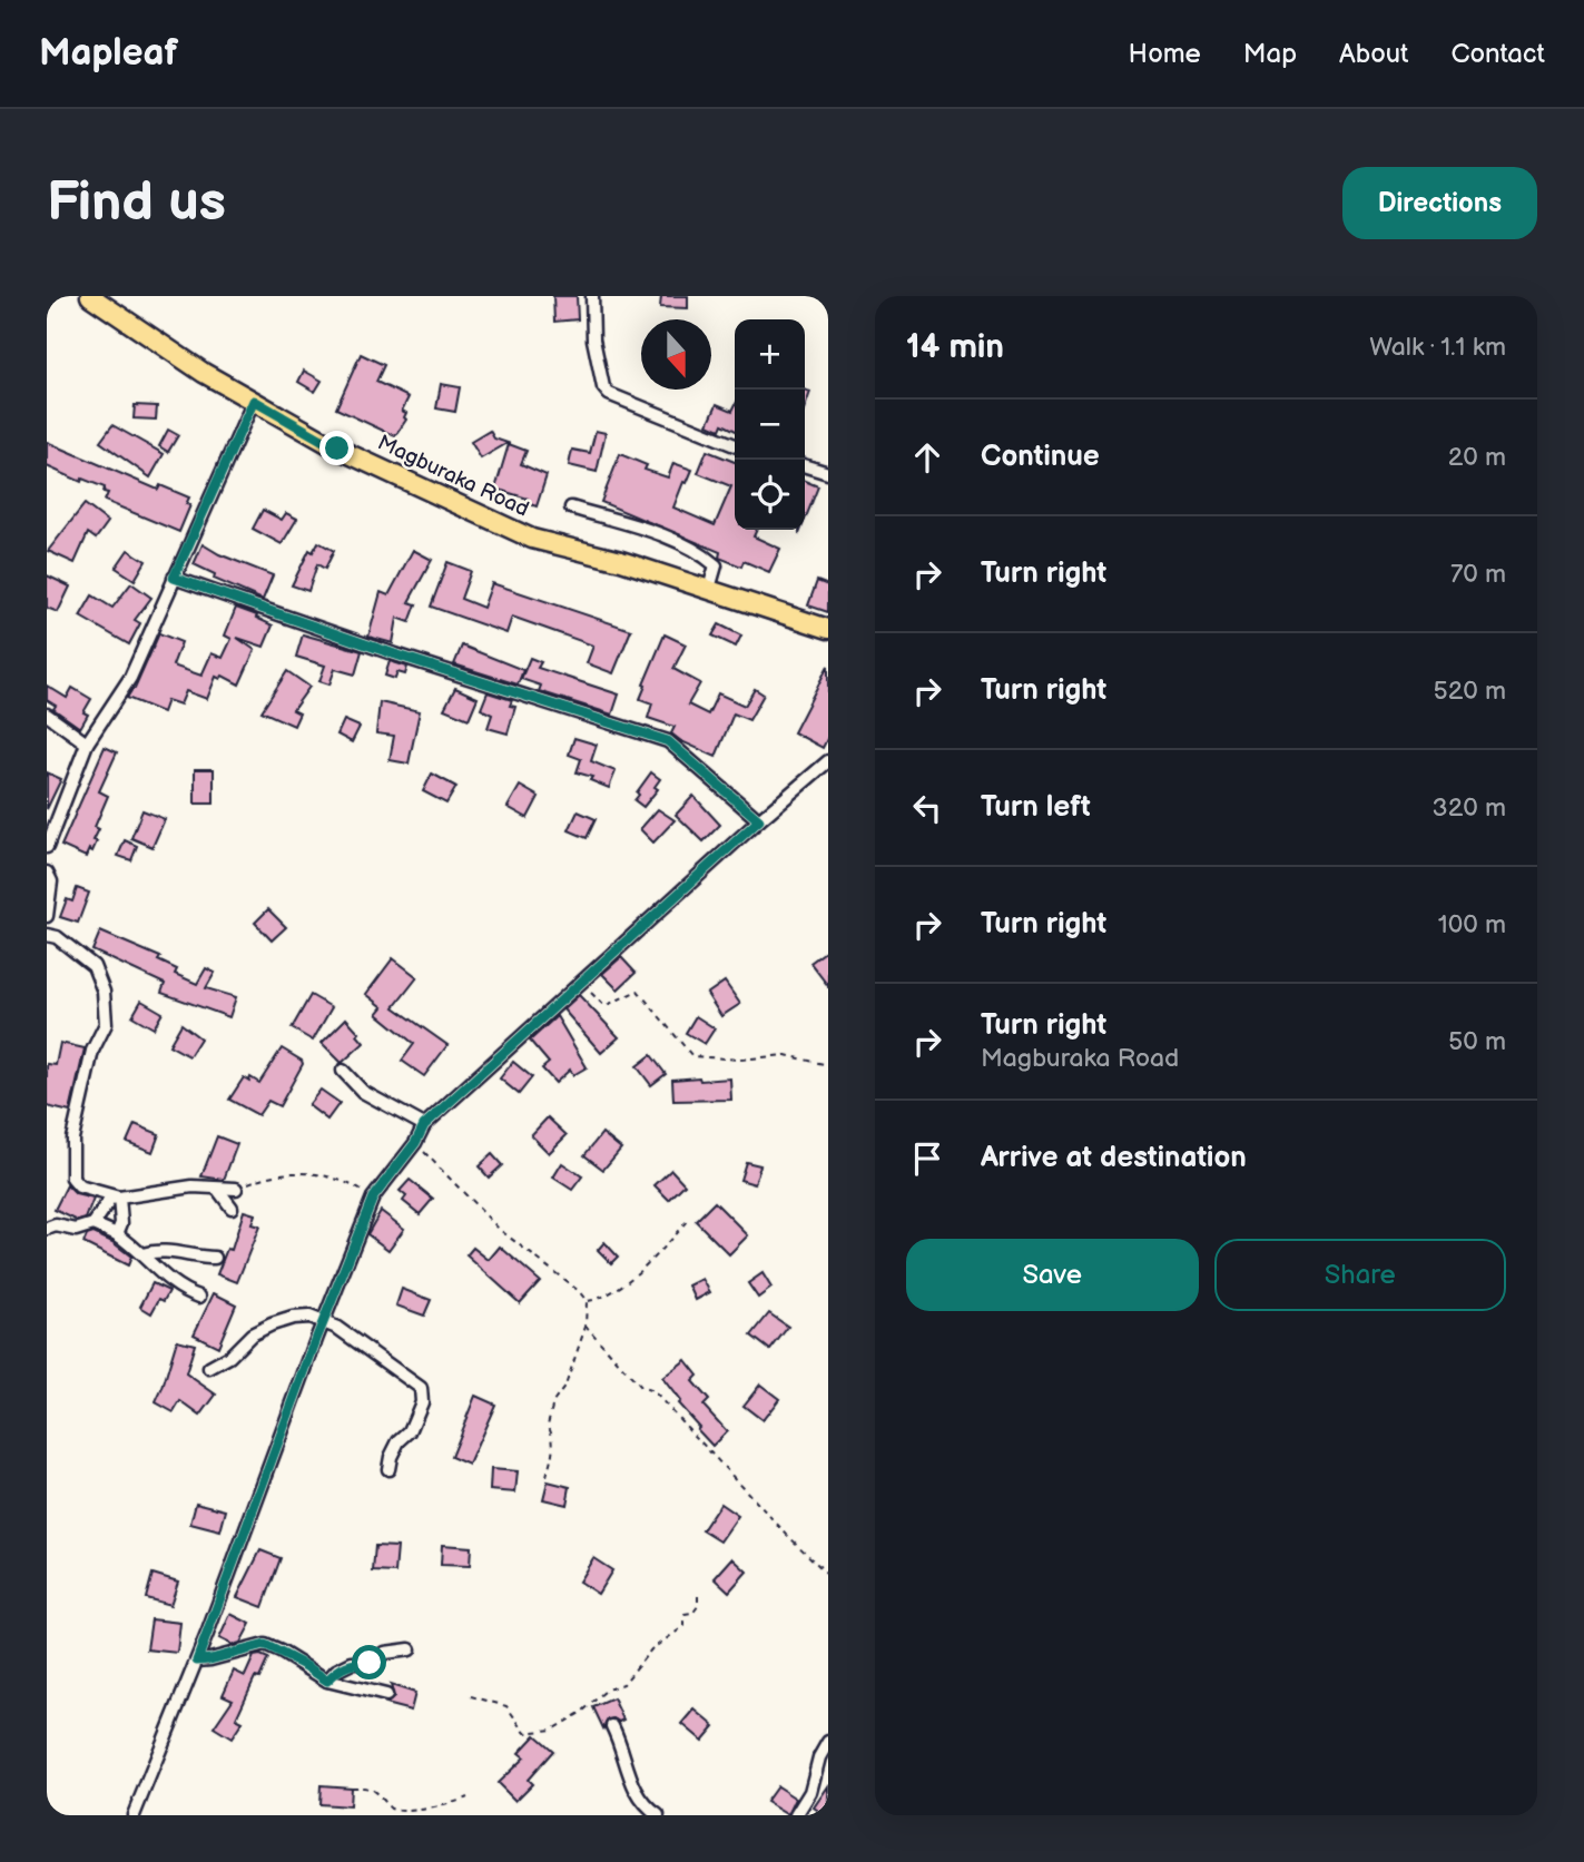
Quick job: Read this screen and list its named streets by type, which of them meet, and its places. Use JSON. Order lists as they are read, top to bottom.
{
  "streets": {
    "main road": ["Magburaka Road"]
  },
  "north": "bottom",
  "page": {
    "header": "Mapleaf",
    "nav": [
      "Home",
      "Map",
      "About",
      "Contact"
    ],
    "buttons": [
      "Directions",
      ["Save", "Share"]
    ],
    "title": "Find us",
    "heading": ["14 min", "Walk · 1.1 km"],
    "map_buttons": ["+", "−"],
    "list": [
      ["Continue", "20 m"],
      ["Turn right", "70 m"],
      ["Turn right", "520 m"],
      ["Turn left", "320 m"],
      ["Turn right", "100 m"],
      ["Turn right", "Magburaka Road", "50 m"],
      "Arrive at destination"
    ]
  }
}
